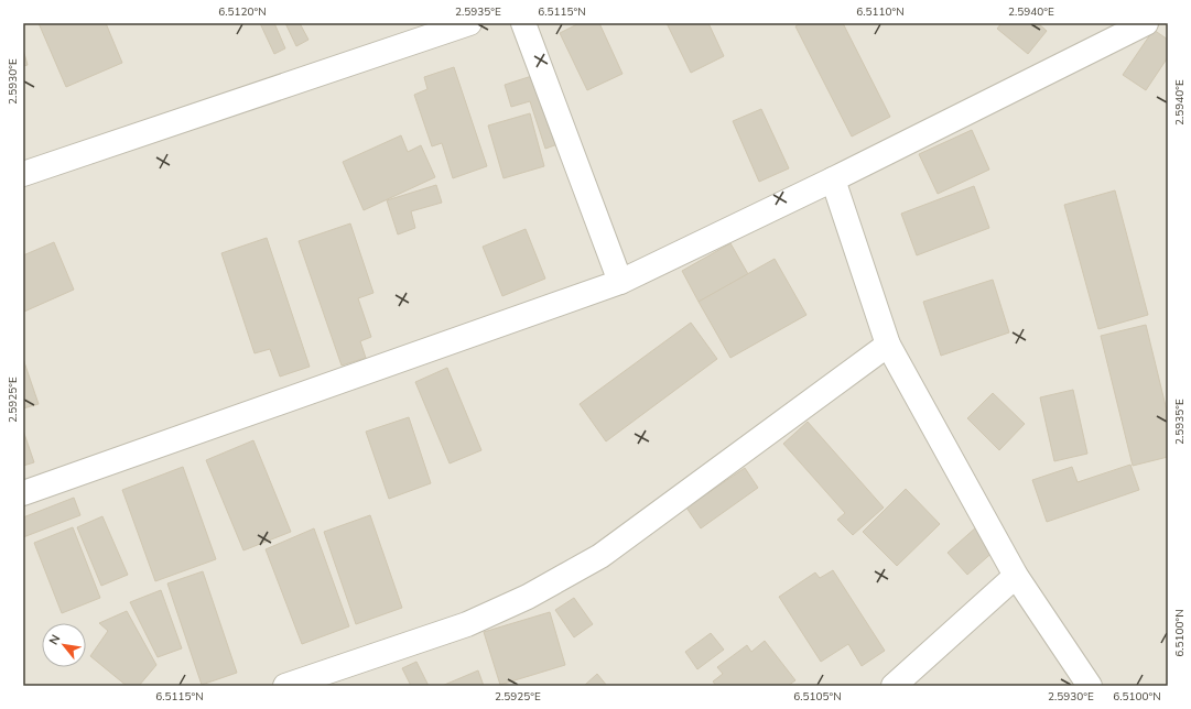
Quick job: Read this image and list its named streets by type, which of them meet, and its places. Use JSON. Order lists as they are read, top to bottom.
{
  "north": "top left",
  "coordinates": [
    "6.5120°N",
    "2.5935°E",
    "6.5115°N",
    "6.5110°N",
    "2.5940°E",
    "2.5930°E",
    "2.5925°E",
    "6.5100°N",
    "6.5105°N"
  ]
}
